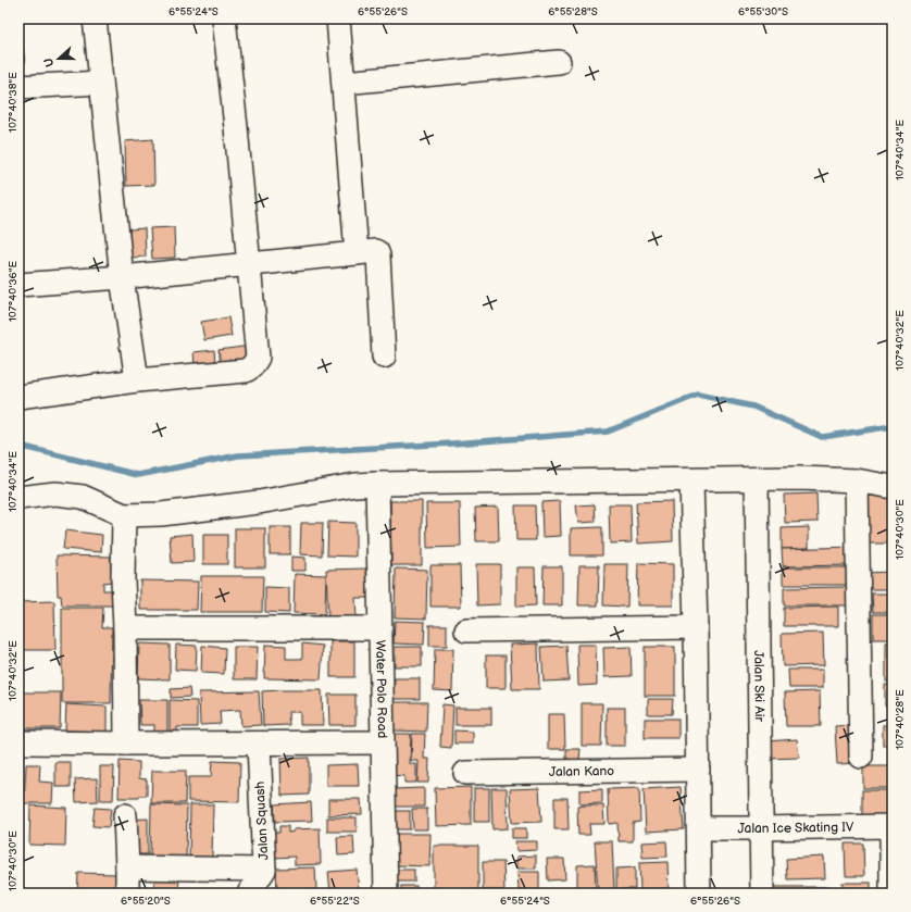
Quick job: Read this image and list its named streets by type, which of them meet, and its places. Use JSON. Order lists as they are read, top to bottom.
{
  "streets": {
    "street": [
      "Jalan Ski Air",
      "Water Polo Road",
      "Jalan Kano",
      "Jalan Squash",
      "Jalan Ice Skating IV"
    ]
  },
  "crossings": [
    ["Jalan Ski Air", "Jalan Ice Skating IV"]
  ],
  "north": "left",
  "coordinates": [
    "6°55'24\"S",
    "6°55'26\"S",
    "6°55'28\"S",
    "6°55'30\"S",
    "107°40'38\"E",
    "107°40'34\"E",
    "107°40'36\"E",
    "107°40'32\"E",
    "107°40'30\"E",
    "107°40'28\"E",
    "6°55'20\"S",
    "6°55'22\"S"
  ]
}
